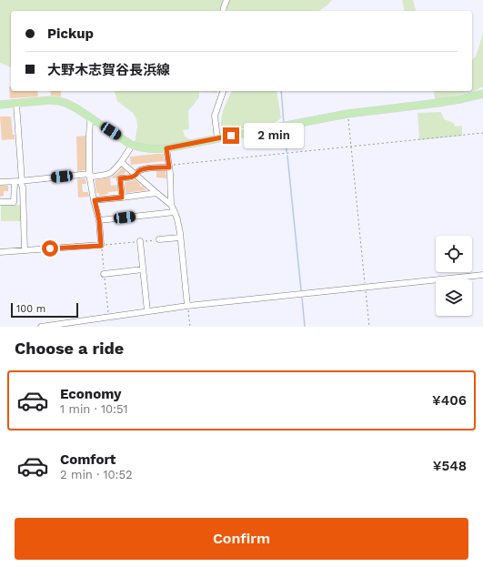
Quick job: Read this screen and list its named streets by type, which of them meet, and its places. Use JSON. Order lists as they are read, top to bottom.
{
  "scale_bar": "100 m",
  "page": {
    "banner": ["Pickup", "大野木志賀谷長浜線"],
    "bubble": "2 min",
    "scale": "100 m",
    "heading": "Choose a ride",
    "list": [
      {
        "name": "Economy",
        "note": "1 min · 10:51",
        "value": "¥406"
      },
      {
        "name": "Comfort",
        "note": "2 min · 10:52",
        "value": "¥548"
      }
    ],
    "buttons": "Confirm"
  }
}
